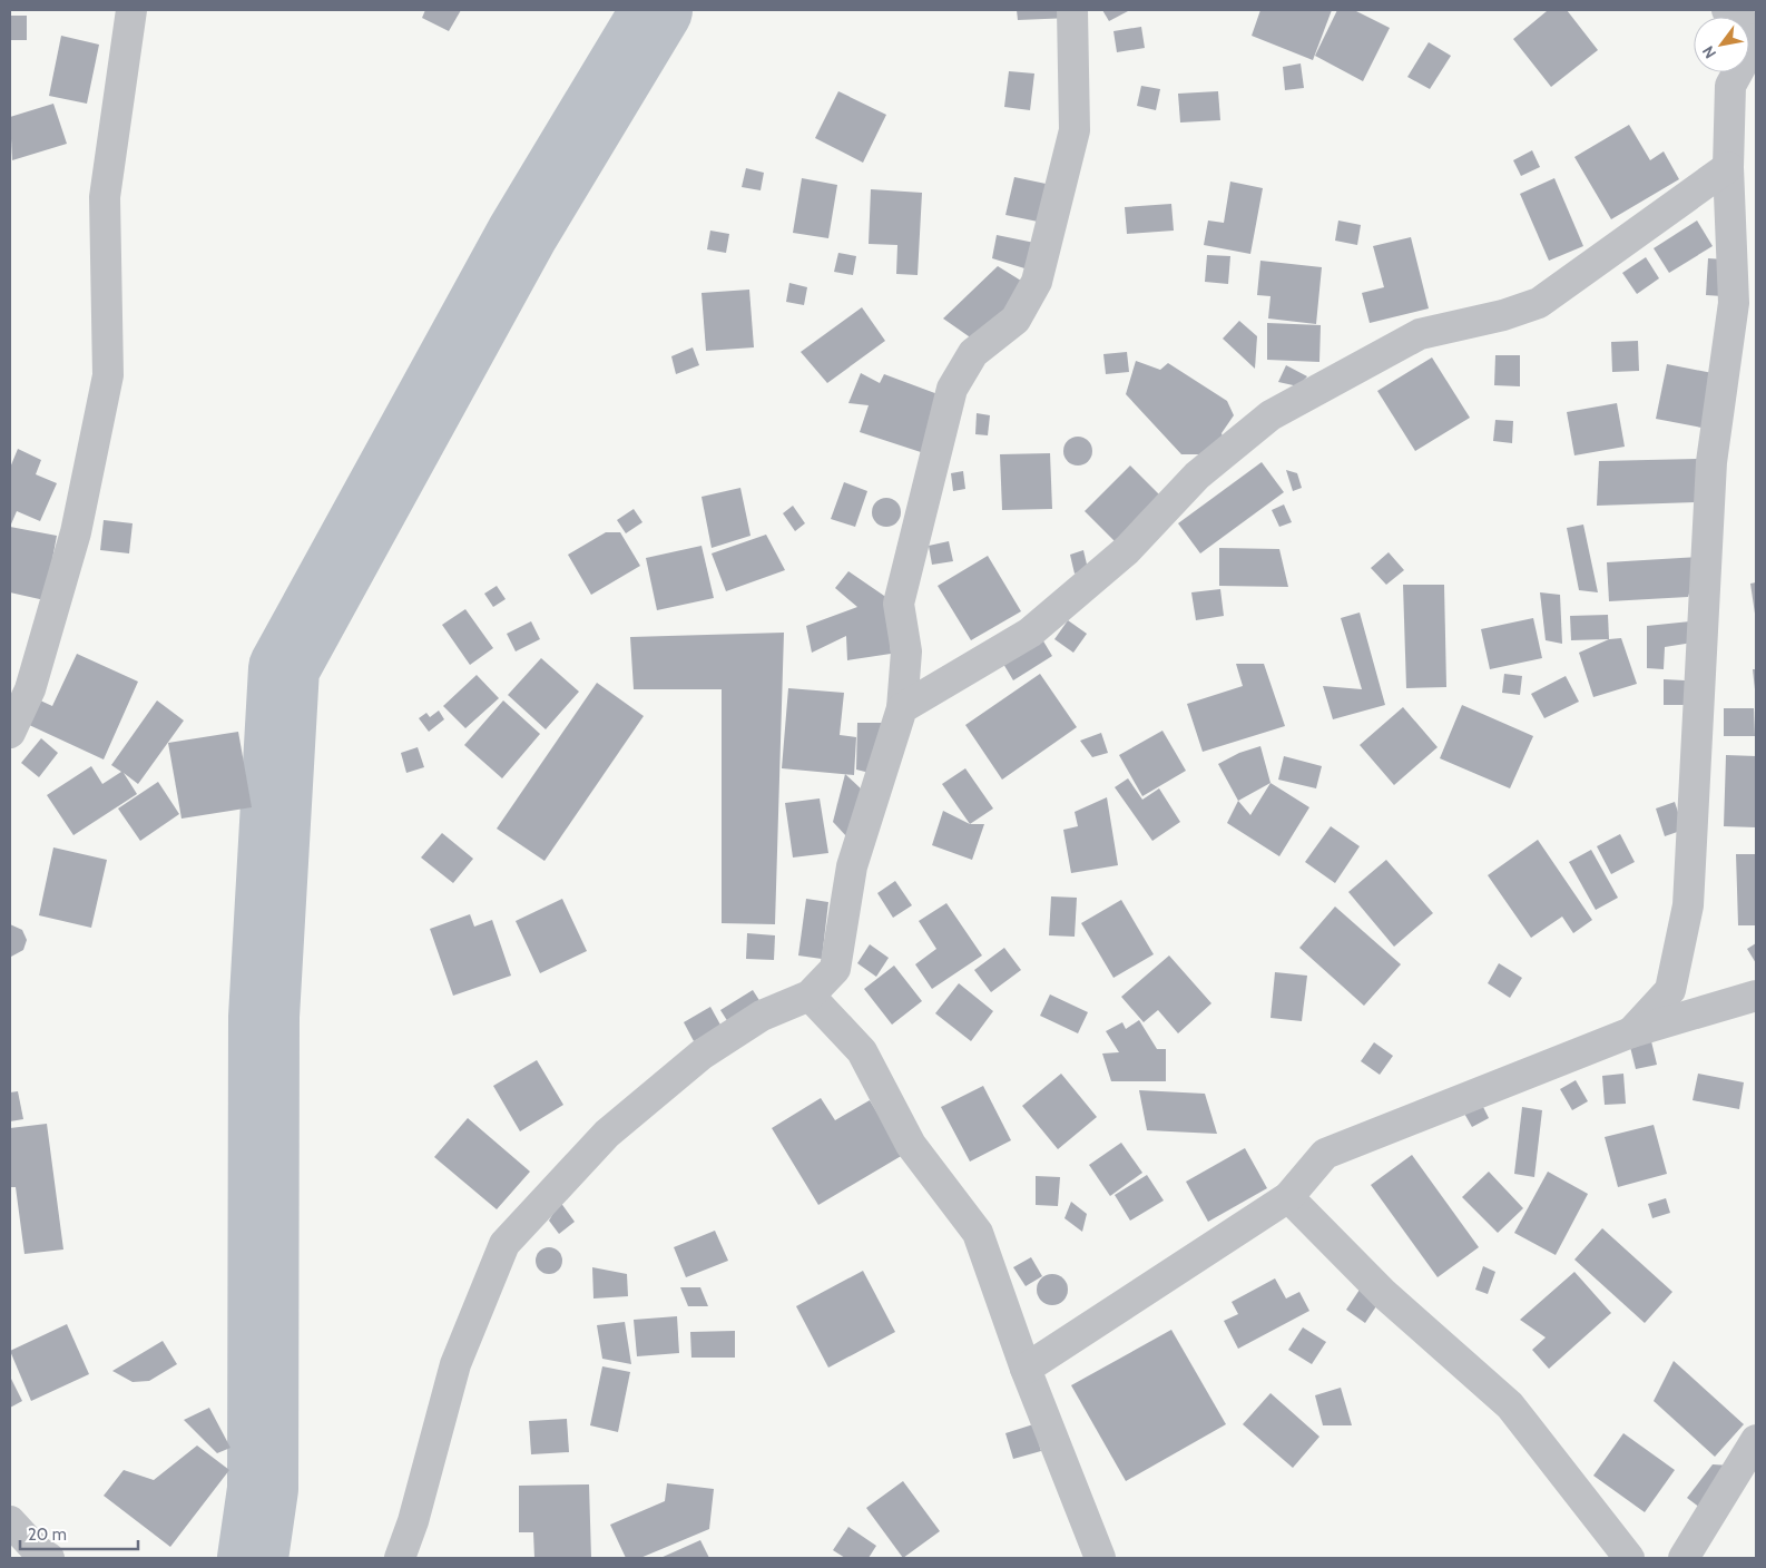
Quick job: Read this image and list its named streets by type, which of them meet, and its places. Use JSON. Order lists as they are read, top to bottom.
{
  "scale_bar": "20 m",
  "north": "bottom left"
}
